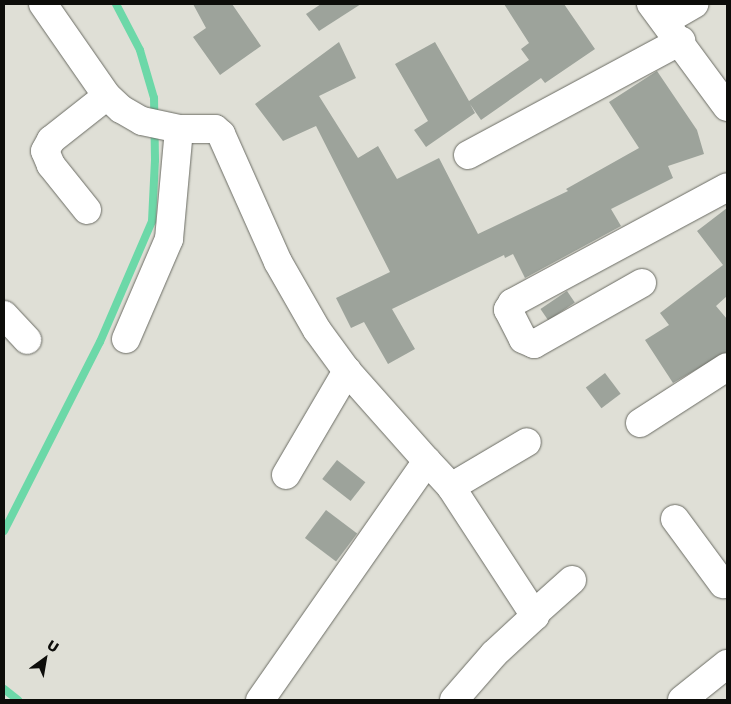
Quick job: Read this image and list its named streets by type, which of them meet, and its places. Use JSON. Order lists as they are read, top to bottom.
{
  "north": "top right"
}
